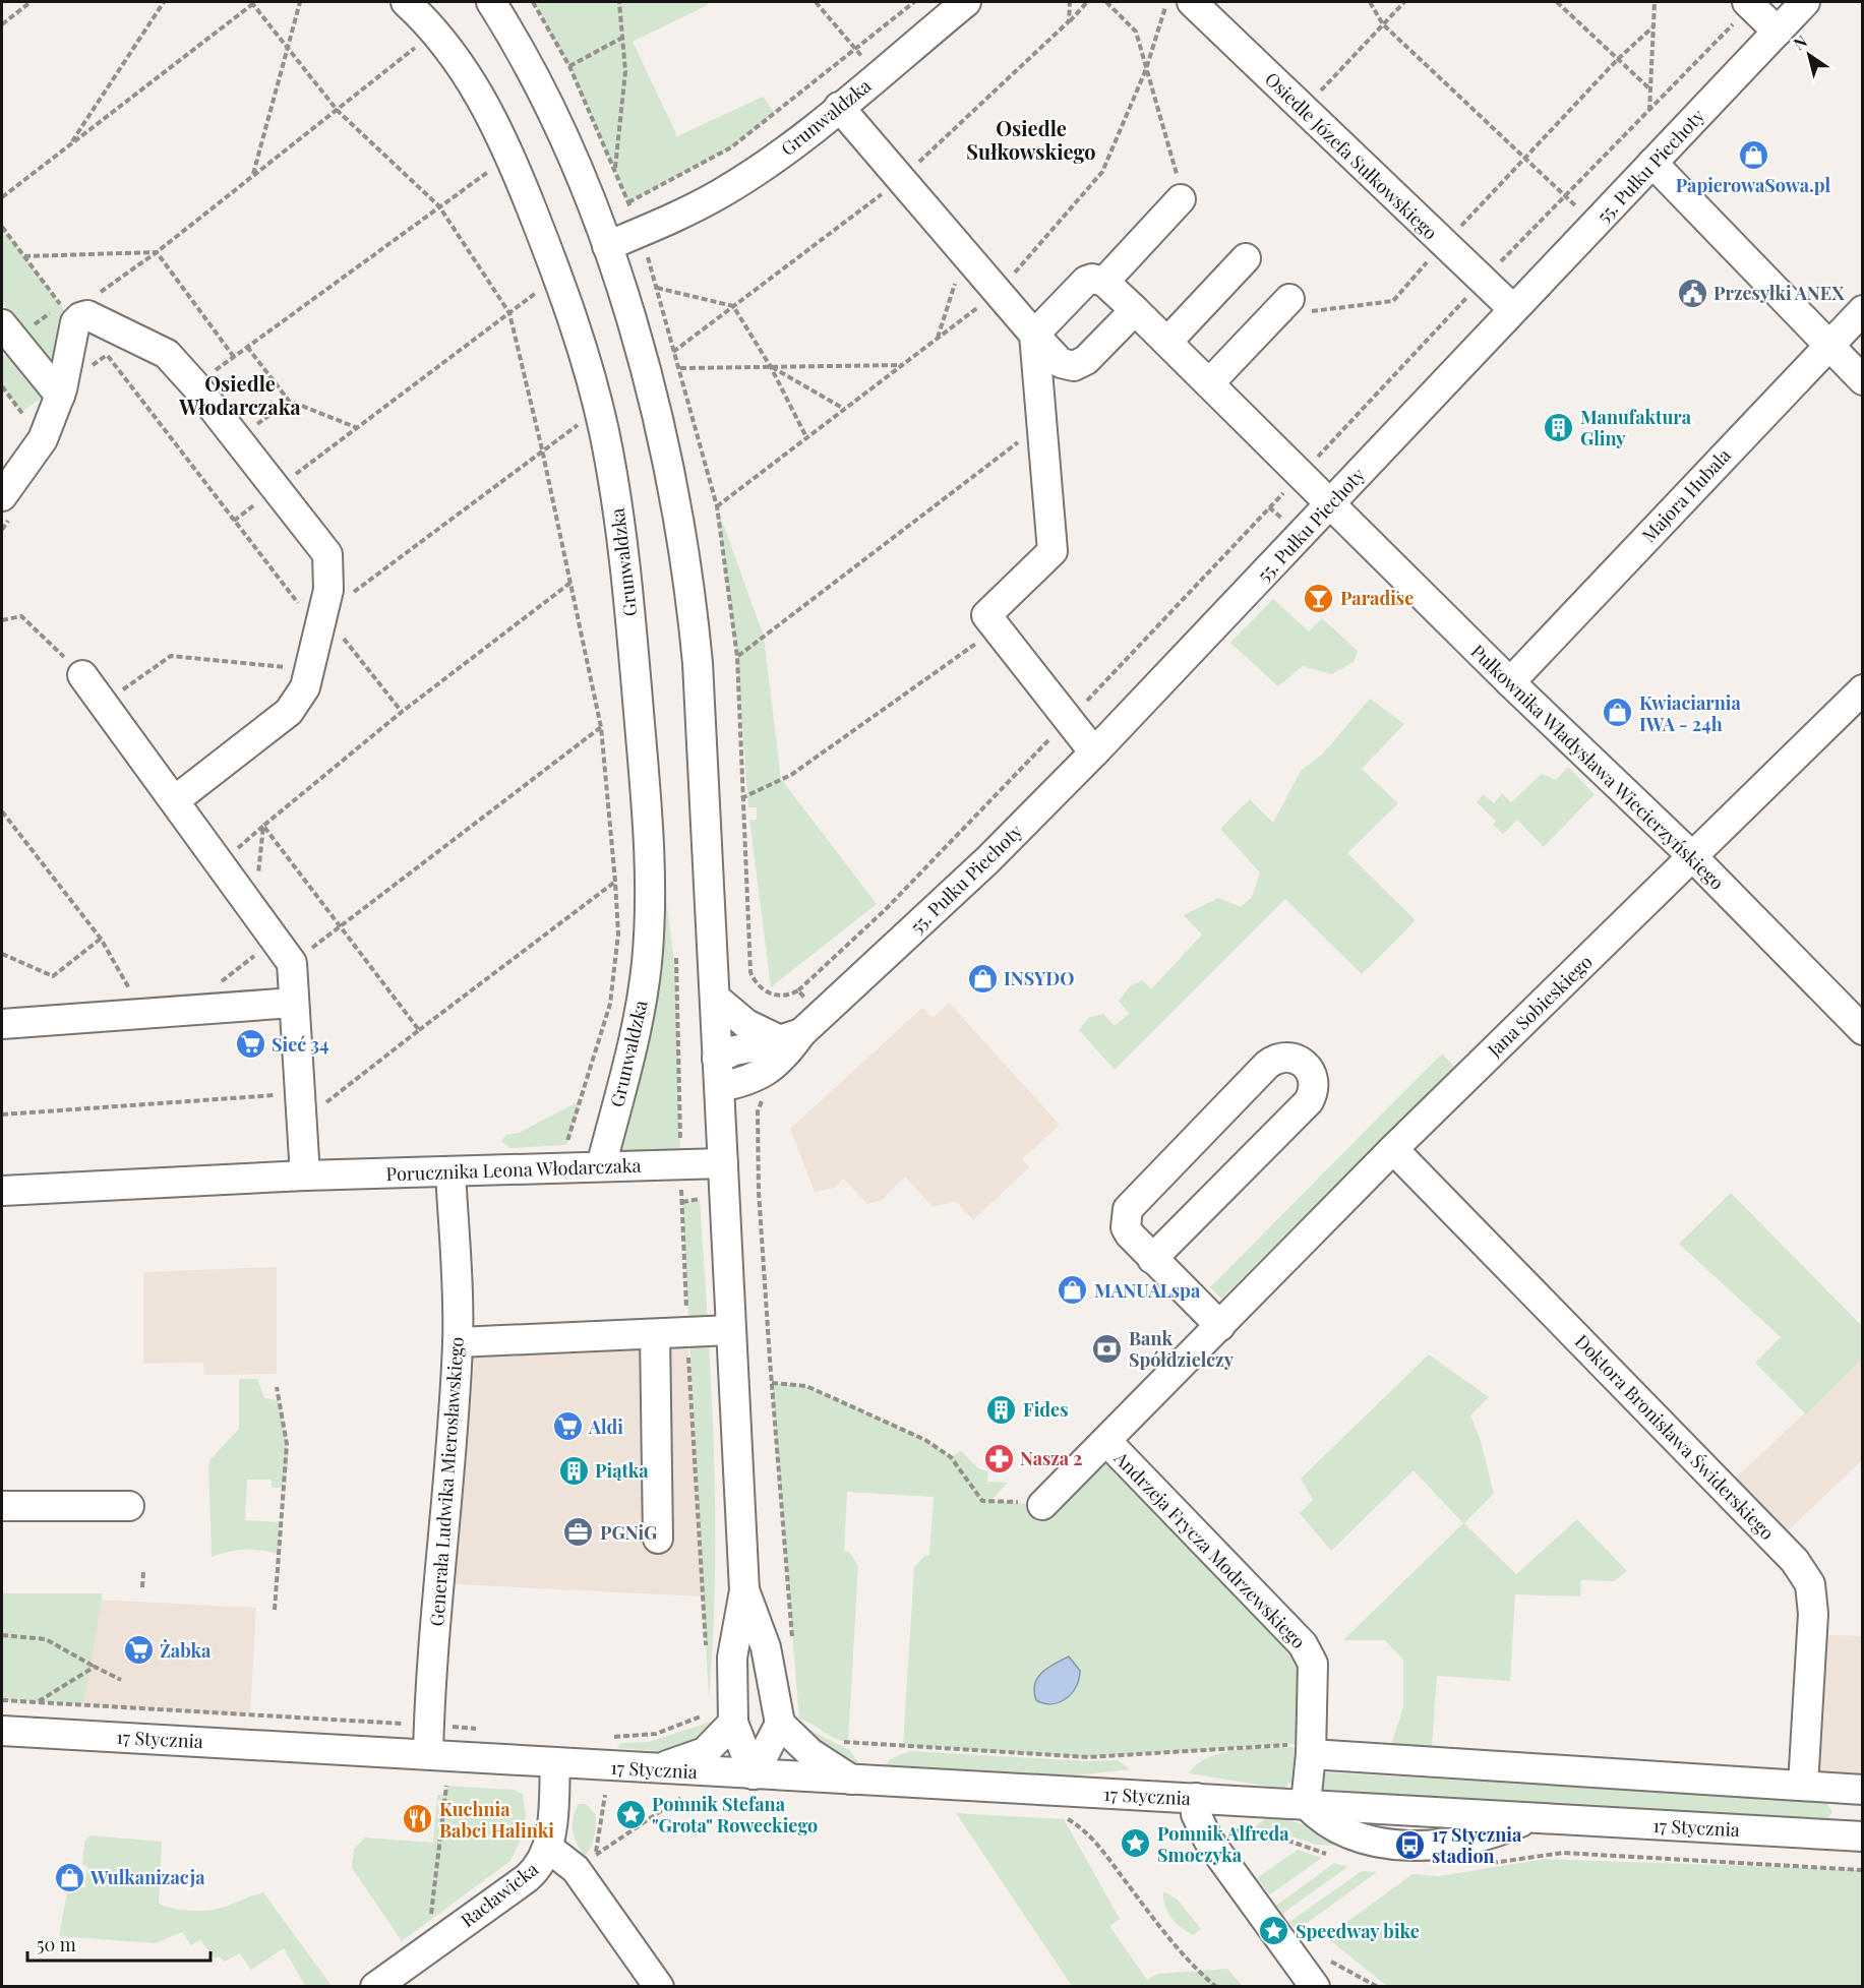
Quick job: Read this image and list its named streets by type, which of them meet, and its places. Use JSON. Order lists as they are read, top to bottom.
{
  "streets": {
    "street": [
      "Grunwaldzka",
      "Osiedle Józefa Sułkowskiego",
      "55. Pułku Piechoty",
      "Majora Hubala",
      "Pułkownika Władysława Wiecierzyńskiego",
      "Jana Sobieskiego",
      "Porucznika Leona Włodarczaka",
      "Doktora Bronisława Świderskiego",
      "Generała Ludwika Mierosławskiego",
      "Andrzeja Frycza Modrzewskiego",
      "17 Stycznia",
      "Racławicka"
    ]
  },
  "crossings": [
    ["Grunwaldzka", "Porucznika Leona Włodarczaka"],
    ["Osiedle Józefa Sułkowskiego", "55. Pułku Piechoty"],
    ["55. Pułku Piechoty", "Pułkownika Władysława Wiecierzyńskiego"],
    ["Majora Hubala", "Pułkownika Władysława Wiecierzyńskiego"],
    ["Pułkownika Władysława Wiecierzyńskiego", "Jana Sobieskiego"],
    ["Jana Sobieskiego", "Doktora Bronisława Świderskiego"],
    ["Jana Sobieskiego", "Andrzeja Frycza Modrzewskiego"],
    ["Porucznika Leona Włodarczaka", "Generała Ludwika Mierosławskiego"],
    ["Generała Ludwika Mierosławskiego", "17 Stycznia"],
    ["Andrzeja Frycza Modrzewskiego", "17 Stycznia"],
    ["17 Stycznia", "Racławicka"]
  ],
  "districts": ["Osiedle Sułkowskiego", "Osiedle Włodarczaka"],
  "places": {
    "shop": [
      "PapierowaSowa.pl",
      "Kwiaciarnia IWA - 24h",
      "INSYDO",
      "MANUALspa",
      "Wulkanizacja"
    ],
    "public building": ["Przesyłki ANEX"],
    "building": ["Manufaktura Gliny", "Fides", "Piątka"],
    "bar": ["Paradise"],
    "supermarket": ["Sieć 34", "Aldi", "Żabka"],
    "bank": ["Bank Spółdzielczy"],
    "pharmacy": ["Nasza 2"],
    "office": ["PGNiG"],
    "place": ["Pomnik Stefana \"Grota\" Roweckiego", "Pomnik Alfreda Smoczyka", "Speedway bike"],
    "restaurant": ["Kuchnia Babci Halinki"],
    "bus stop": ["17 Stycznia stadion"]
  },
  "scale_bar": "50 m",
  "north": "top left"
}
